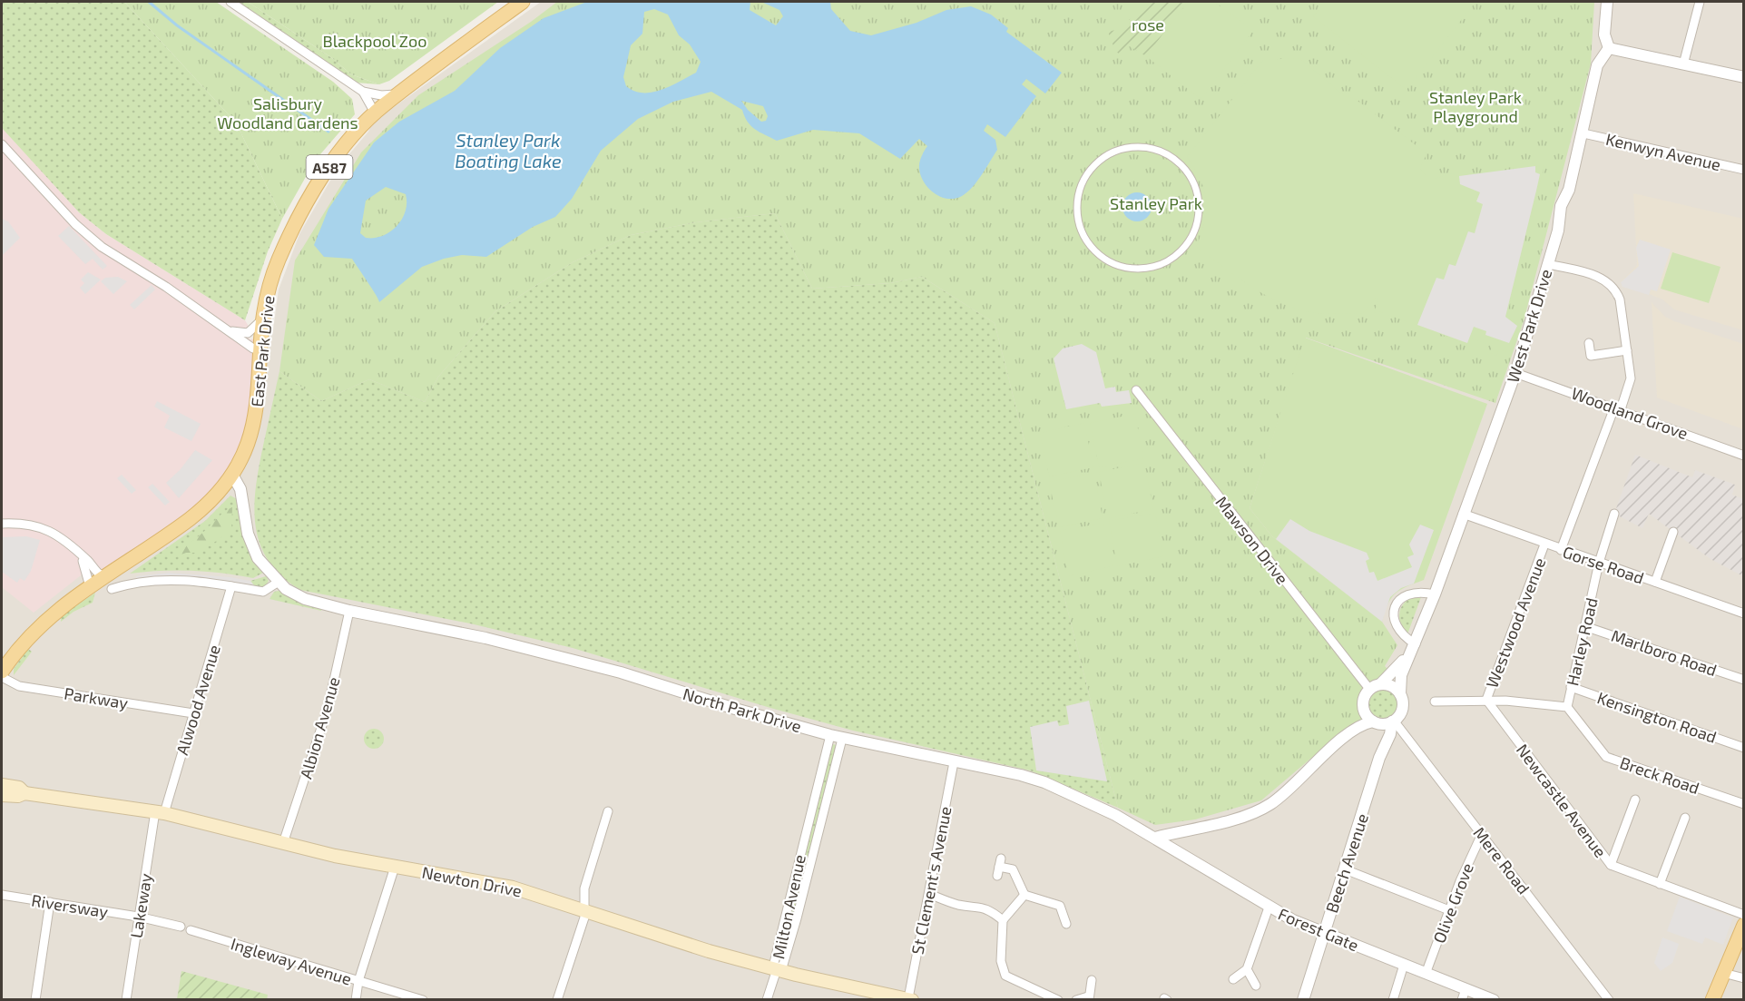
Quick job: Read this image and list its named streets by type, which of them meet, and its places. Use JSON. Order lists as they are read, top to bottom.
{
  "streets": {
    "main road": ["A587", "East Park Drive", "Newton Drive"],
    "street": [
      "Kenwyn Avenue",
      "West Park Drive",
      "Woodland Grove",
      "Mawson Drive",
      "Gorse Road",
      "Westwood Avenue",
      "Harley Road",
      "Marlboro Road",
      "Parkway",
      "Alwood Avenue",
      "North Park Drive",
      "Kensington Road",
      "Albion Avenue",
      "Breck Road",
      "Newcastle Avenue",
      "Mere Road",
      "Beech Avenue",
      "St Clement's Avenue",
      "Olive Grove",
      "Riversway",
      "Lakeway",
      "Milton Avenue",
      "Forest Gate",
      "Ingleway Avenue"
    ]
  },
  "crossings": [
    ["Kenwyn Avenue", "West Park Drive"],
    ["A587", "East Park Drive"],
    ["West Park Drive", "Woodland Grove"],
    ["West Park Drive", "Mawson Drive"],
    ["West Park Drive", "Gorse Road"],
    ["West Park Drive", "Westwood Avenue"],
    ["West Park Drive", "Mere Road"],
    ["West Park Drive", "Beech Avenue"],
    ["Woodland Grove", "Westwood Avenue"],
    ["Mawson Drive", "Mere Road"],
    ["Mawson Drive", "Beech Avenue"],
    ["Gorse Road", "Westwood Avenue"],
    ["Gorse Road", "Harley Road"],
    ["Westwood Avenue", "Newcastle Avenue"],
    ["Harley Road", "Marlboro Road"],
    ["Harley Road", "Kensington Road"],
    ["Harley Road", "Breck Road"],
    ["Parkway", "Alwood Avenue"],
    ["Alwood Avenue", "Newton Drive"],
    ["Alwood Avenue", "Lakeway"],
    ["North Park Drive", "Albion Avenue"],
    ["North Park Drive", "St Clement's Avenue"],
    ["North Park Drive", "Milton Avenue"],
    ["North Park Drive", "Forest Gate"],
    ["Albion Avenue", "Newton Drive"],
    ["Mere Road", "Beech Avenue"],
    ["Mere Road", "Olive Grove"],
    ["Beech Avenue", "Forest Gate"],
    ["St Clement's Avenue", "Newton Drive"],
    ["Newton Drive", "Lakeway"],
    ["Newton Drive", "Milton Avenue"],
    ["Olive Grove", "Forest Gate"],
    ["Riversway", "Lakeway"]
  ],
  "water": ["Stanley Park Boating Lake"],
  "parks": [
    "rose",
    "Blackpool Zoo",
    "Stanley Park Playground",
    "Salisbury Woodland Gardens",
    "Stanley Park"
  ]
}
